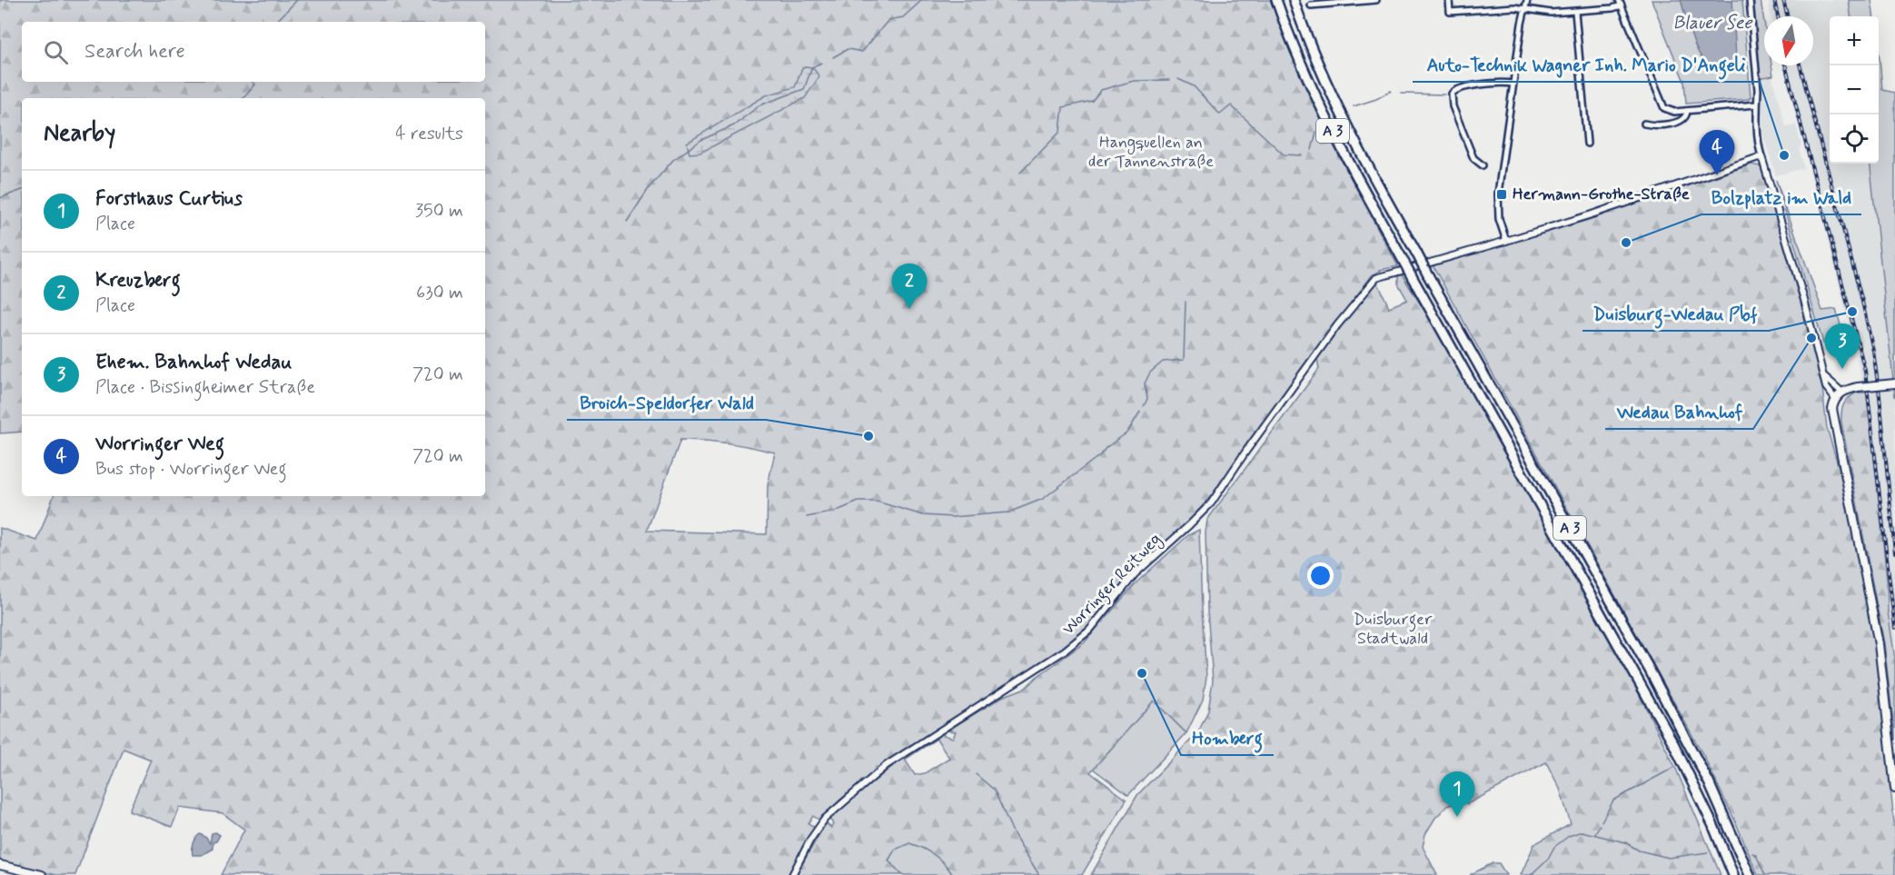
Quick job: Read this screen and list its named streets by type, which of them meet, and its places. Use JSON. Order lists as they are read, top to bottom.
{
  "streets": {
    "highway": ["A 3"],
    "street": ["Worringer Reitweg"]
  },
  "water": ["Blauer See"],
  "parks": ["Hangquellen an der Tannenstraße", "Duisburger Stadtwald"],
  "places": {
    "other": [
      "Auto-Technik Wagner Inh. Mario D'Angeli",
      "Bolzplatz im Wald",
      "Duisburg-Wedau Pbf",
      "Wedau Bahnhof",
      "Broich-Speldorfer Wald",
      "Homberg"
    ],
    "transit": ["Hermann-Grothe-Straße"]
  },
  "north": "bottom",
  "page": {
    "map_buttons": ["+", "−"],
    "search": "Search here",
    "heading": ["Nearby", "4 results"],
    "pins": [
      "4",
      "2",
      "3",
      "1"
    ],
    "list": [
      {
        "mark": "1",
        "name": "Forsthaus Curtius",
        "note": "Place",
        "value": "350 m"
      },
      {
        "mark": "2",
        "name": "Kreuzberg",
        "note": "Place",
        "value": "630 m"
      },
      {
        "mark": "3",
        "name": "Ehem. Bahnhof Wedau",
        "note": "Place · Bissingheimer Straße",
        "value": "720 m"
      },
      {
        "mark": "4",
        "name": "Worringer Weg",
        "note": "Bus stop · Worringer Weg",
        "value": "720 m"
      }
    ]
  }
}
